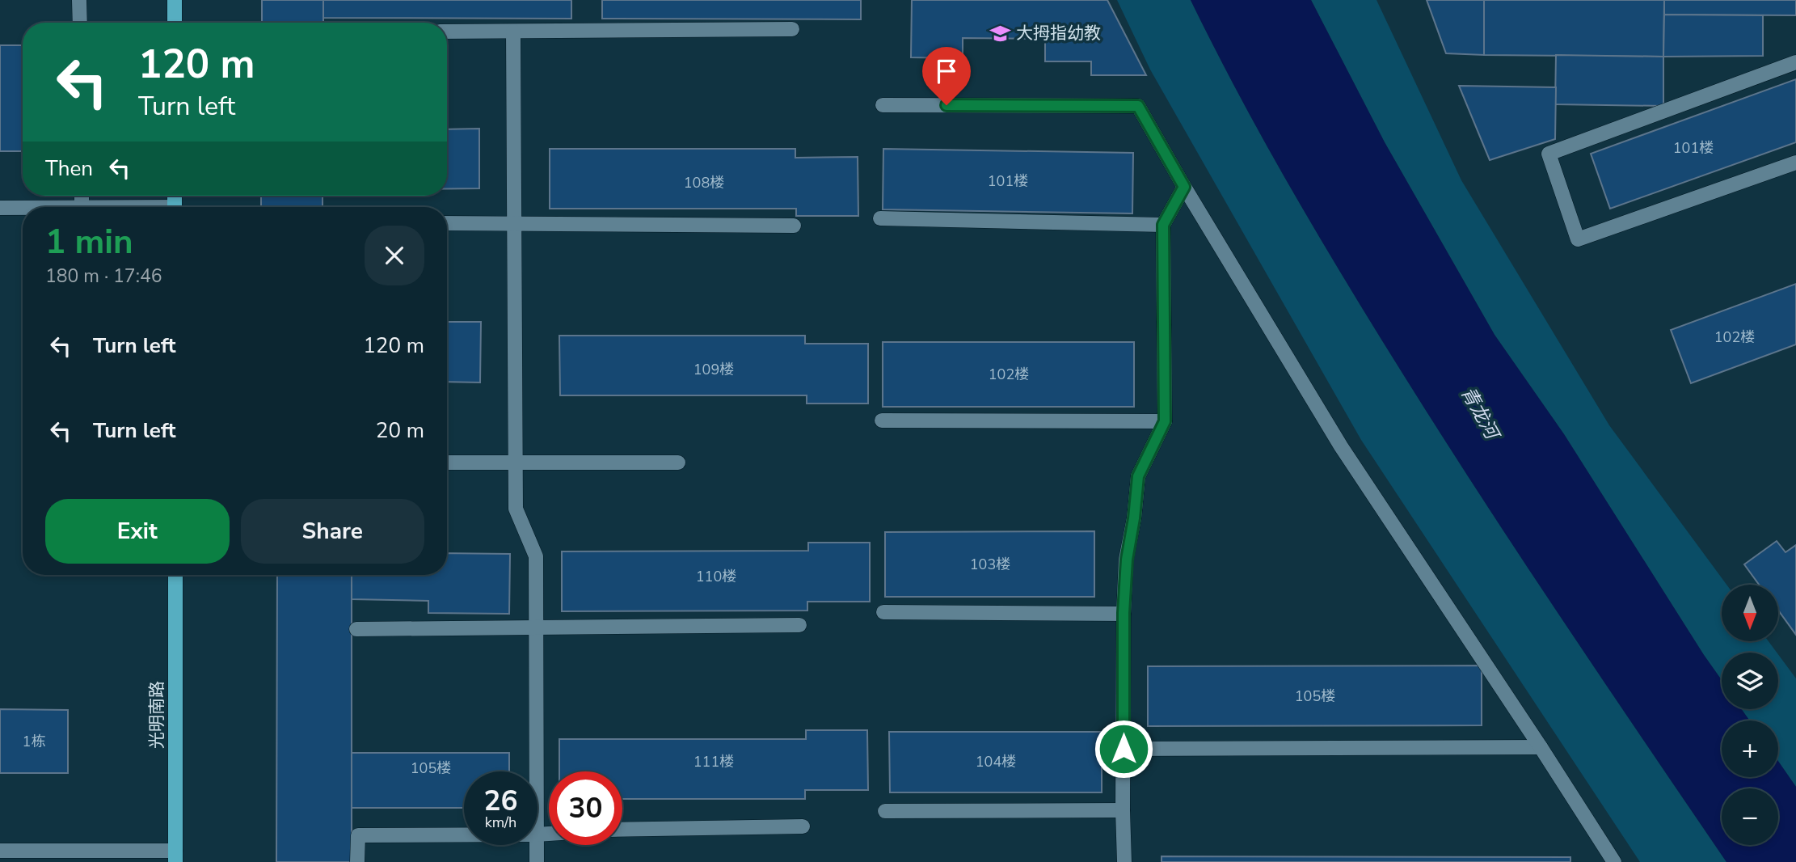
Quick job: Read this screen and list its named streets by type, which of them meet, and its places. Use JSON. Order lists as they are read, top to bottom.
{
  "streets": {
    "main road": ["光明南路"]
  },
  "water": ["青龙河"],
  "places": {
    "school or university": ["大拇指幼教"]
  },
  "house_numbers": [
    "101楼",
    "101楼",
    "108楼",
    "102楼",
    "109楼",
    "102楼",
    "103楼",
    "110楼",
    "105楼",
    "1栋",
    "111楼",
    "104楼",
    "105楼"
  ],
  "north": "bottom",
  "page": {
    "turn": ["120 m", "Turn left"],
    "then": "Then",
    "heading": ["1 min", "180 m · 17:46"],
    "list": [
      {
        "name": "Turn left",
        "value": "120 m"
      },
      {
        "name": "Turn left",
        "value": "20 m"
      }
    ],
    "buttons": ["Exit", "Share"],
    "map_buttons": ["+", "−"],
    "speed": "26 km/h",
    "limit": "30"
  }
}
